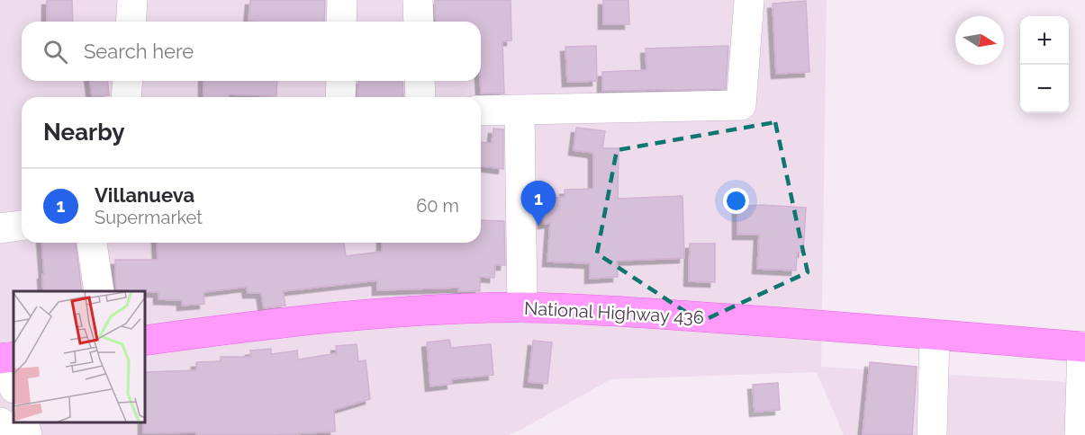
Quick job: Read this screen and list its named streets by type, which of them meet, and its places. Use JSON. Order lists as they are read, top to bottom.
{
  "streets": {
    "main road": ["National Highway 436"]
  },
  "north": "right",
  "page": {
    "map_buttons": ["+", "−"],
    "search": "Search here",
    "heading": "Nearby",
    "list": [
      {
        "mark": "1",
        "name": "Villanueva",
        "note": "Supermarket",
        "value": "60 m"
      }
    ],
    "pins": "1"
  }
}
